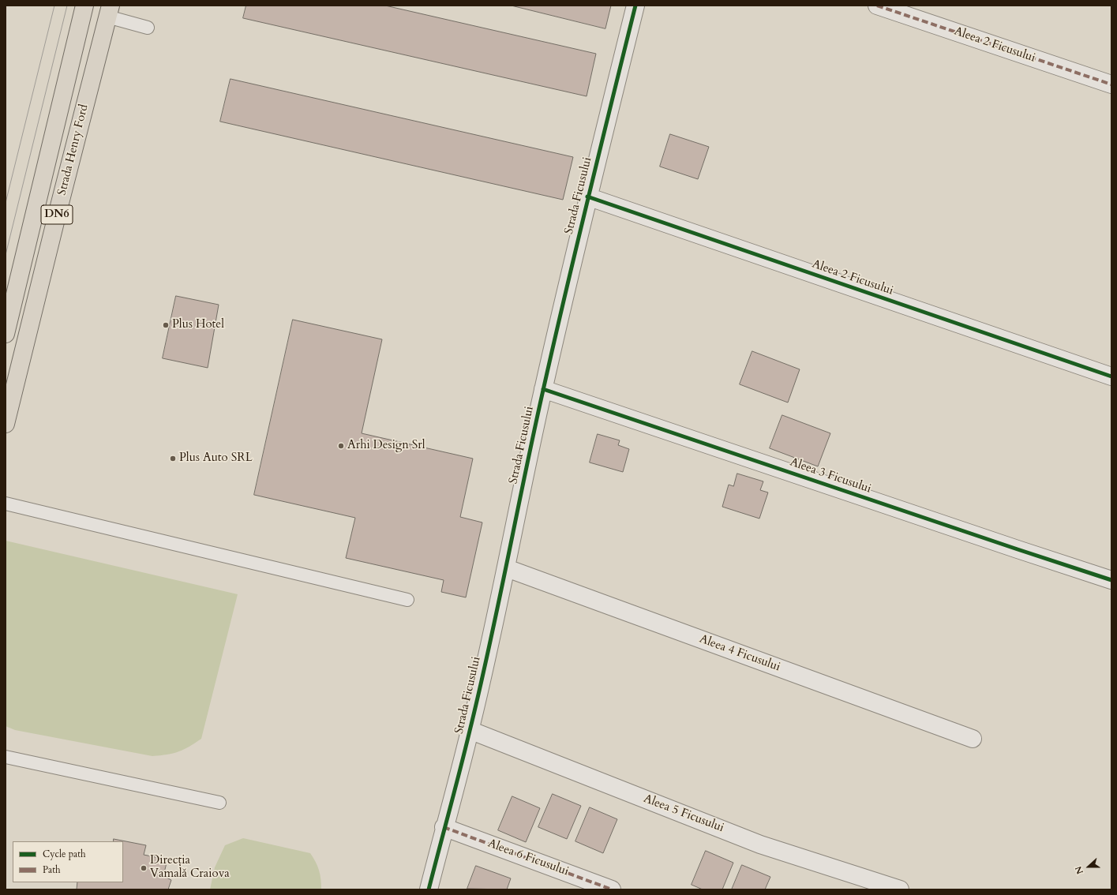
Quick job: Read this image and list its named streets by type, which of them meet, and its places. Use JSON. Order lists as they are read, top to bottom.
{
  "streets": {
    "main road": ["Strada Henry Ford", "DN6"],
    "street": [
      "Aleea 2 Ficusului",
      "Strada Ficusului",
      "Aleea 3 Ficusului",
      "Aleea 4 Ficusului",
      "Aleea 5 Ficusului",
      "Aleea 6 Ficusului"
    ]
  },
  "crossings": [
    ["Aleea 2 Ficusului", "Strada Ficusului"],
    ["Strada Ficusului", "Aleea 3 Ficusului"],
    ["Strada Ficusului", "Aleea 4 Ficusului"],
    ["Strada Ficusului", "Aleea 5 Ficusului"],
    ["Strada Ficusului", "Aleea 6 Ficusului"]
  ],
  "places": [
    "Plus Hotel",
    "Arhi Design Srl",
    "Plus Auto SRL",
    "Direcția Vamală Craiova"
  ],
  "legend": ["Cycle path", "Path"],
  "north": "left"
}
